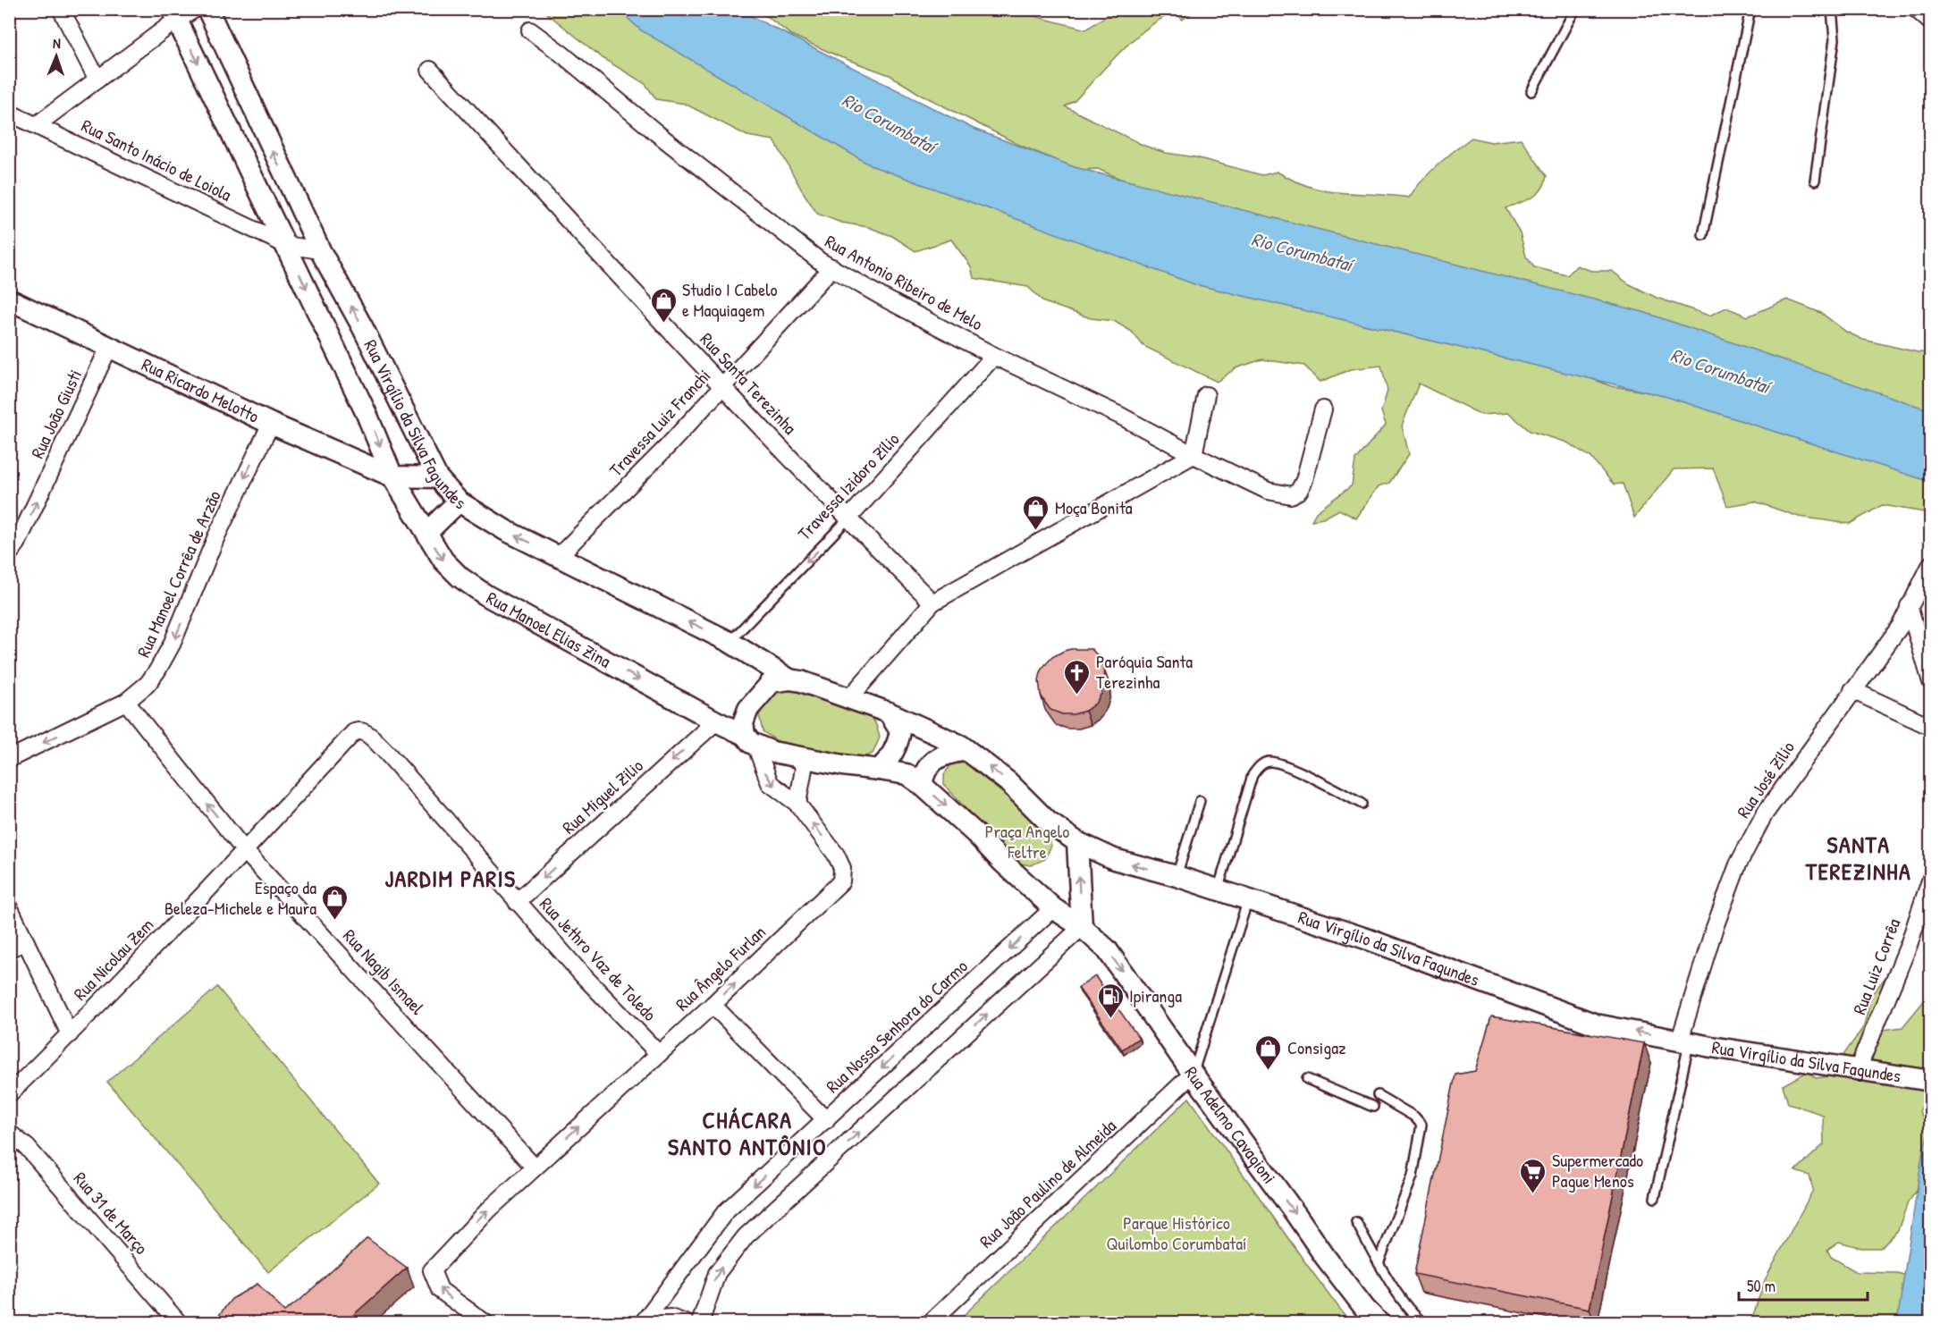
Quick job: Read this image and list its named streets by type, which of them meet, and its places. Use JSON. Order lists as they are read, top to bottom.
{
  "streets": {
    "street": [
      "Rua Santo Inácio de Loiola",
      "Rua Antonio Ribeiro de Melo",
      "Rua Santa Terezinha",
      "Rua Ricardo Melotto",
      "Rua João Giusti",
      "Rua Virgílio da Silva Fagundes",
      "Travessa Luiz Franchi",
      "Travessa Izidoro Zílio",
      "Rua Manoel Corrêa de Arzão",
      "Rua Manoel Elias Zina",
      "Rua José Zílio",
      "Rua Miguel Zilio",
      "Rua Nicolau Zem",
      "Rua Jethro Vaz de Toledo",
      "Rua Luiz Corrêa",
      "Rua Ângelo Furlan",
      "Rua Nagib Ismael",
      "Rua Nossa Senhora do Carmo",
      "Rua Adelmo Cavagioni",
      "Rua João Paulino de Almeida",
      "Rua 31 de Março"
    ]
  },
  "crossings": [
    ["Rua Santo Inácio de Loiola", "Rua Virgílio da Silva Fagundes"],
    ["Rua Antonio Ribeiro de Melo", "Travessa Luiz Franchi"],
    ["Rua Antonio Ribeiro de Melo", "Travessa Izidoro Zílio"],
    ["Rua Santa Terezinha", "Travessa Luiz Franchi"],
    ["Rua Santa Terezinha", "Travessa Izidoro Zílio"],
    ["Rua Ricardo Melotto", "Rua João Giusti"],
    ["Rua Ricardo Melotto", "Rua Virgílio da Silva Fagundes"],
    ["Rua Ricardo Melotto", "Rua Manoel Corrêa de Arzão"],
    ["Rua Ricardo Melotto", "Rua Manoel Elias Zina"],
    ["Rua Virgílio da Silva Fagundes", "Travessa Luiz Franchi"],
    ["Rua Virgílio da Silva Fagundes", "Travessa Izidoro Zílio"],
    ["Rua Virgílio da Silva Fagundes", "Rua Manoel Elias Zina"],
    ["Rua Virgílio da Silva Fagundes", "Rua José Zílio"],
    ["Rua Virgílio da Silva Fagundes", "Rua Luiz Corrêa"],
    ["Rua Manoel Corrêa de Arzão", "Rua Nagib Ismael"],
    ["Rua Manoel Elias Zina", "Rua Miguel Zilio"],
    ["Rua Manoel Elias Zina", "Rua Adelmo Cavagioni"],
    ["Rua Miguel Zilio", "Rua Jethro Vaz de Toledo"],
    ["Rua Nicolau Zem", "Rua Jethro Vaz de Toledo"],
    ["Rua Nicolau Zem", "Rua Nagib Ismael"],
    ["Rua Jethro Vaz de Toledo", "Rua Ângelo Furlan"],
    ["Rua Ângelo Furlan", "Rua Nagib Ismael"],
    ["Rua Nossa Senhora do Carmo", "Rua Adelmo Cavagioni"],
    ["Rua Adelmo Cavagioni", "Rua João Paulino de Almeida"]
  ],
  "one_way": [
    "Rua João Giusti",
    "Travessa Izidoro Zílio",
    "Rua Manoel Corrêa de Arzão",
    "Rua Manoel Elias Zina",
    "Rua Miguel Zilio",
    "Rua Ângelo Furlan",
    "Rua Adelmo Cavagioni"
  ],
  "districts": ["SANTA TEREZINHA", "JARDIM PARIS", "CHÁCARA SANTO ANTÔNIO"],
  "water": ["Rio Corumbataí"],
  "parks": ["Praça Angelo Feltre", "Parque Histórico Quilombo Corumbataí"],
  "places": {
    "shop": [
      "Studio I Cabelo e Maquiagem",
      "Moça Bonita",
      "Espaço da Beleza-Michele e Maura",
      "Consigaz"
    ],
    "church": ["Paróquia Santa Terezinha"],
    "fuel station": ["Ipiranga"],
    "supermarket": ["Supermercado Pague Menos"]
  },
  "scale_bar": "50 m",
  "north": "top"
}
